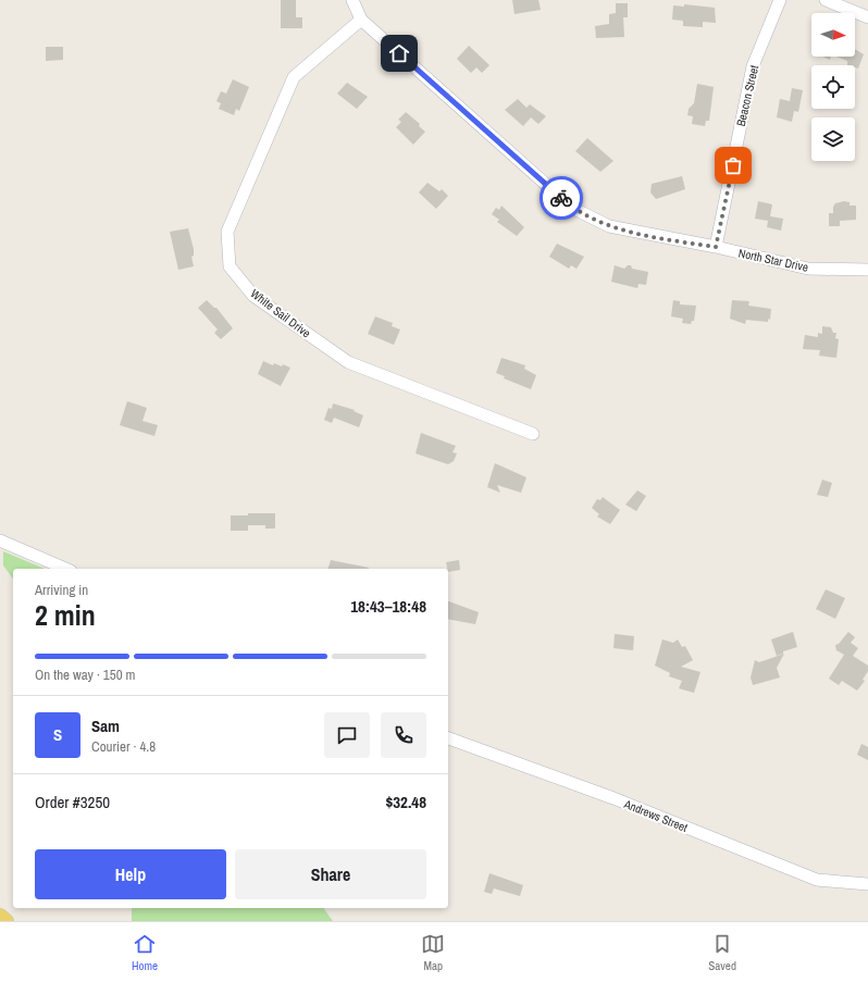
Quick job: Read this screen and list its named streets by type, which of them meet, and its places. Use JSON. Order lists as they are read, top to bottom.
{
  "streets": {
    "street": [
      "Beacon Street",
      "North Star Drive",
      "White Sail Drive",
      "Andrews Street"
    ]
  },
  "crossings": [
    ["Beacon Street", "North Star Drive"],
    ["North Star Drive", "White Sail Drive"]
  ],
  "north": "right",
  "page": {
    "heading": ["2 min", "Arriving in", "18:43–18:48"],
    "panel": [
      "Sam",
      "Courier · 4.8",
      "Order #3250",
      "$32.48"
    ],
    "bar": "On the way · 150 m",
    "round": "S",
    "buttons": ["Help", "Share"],
    "tabs": ["Home", "Map", "Saved"]
  }
}
